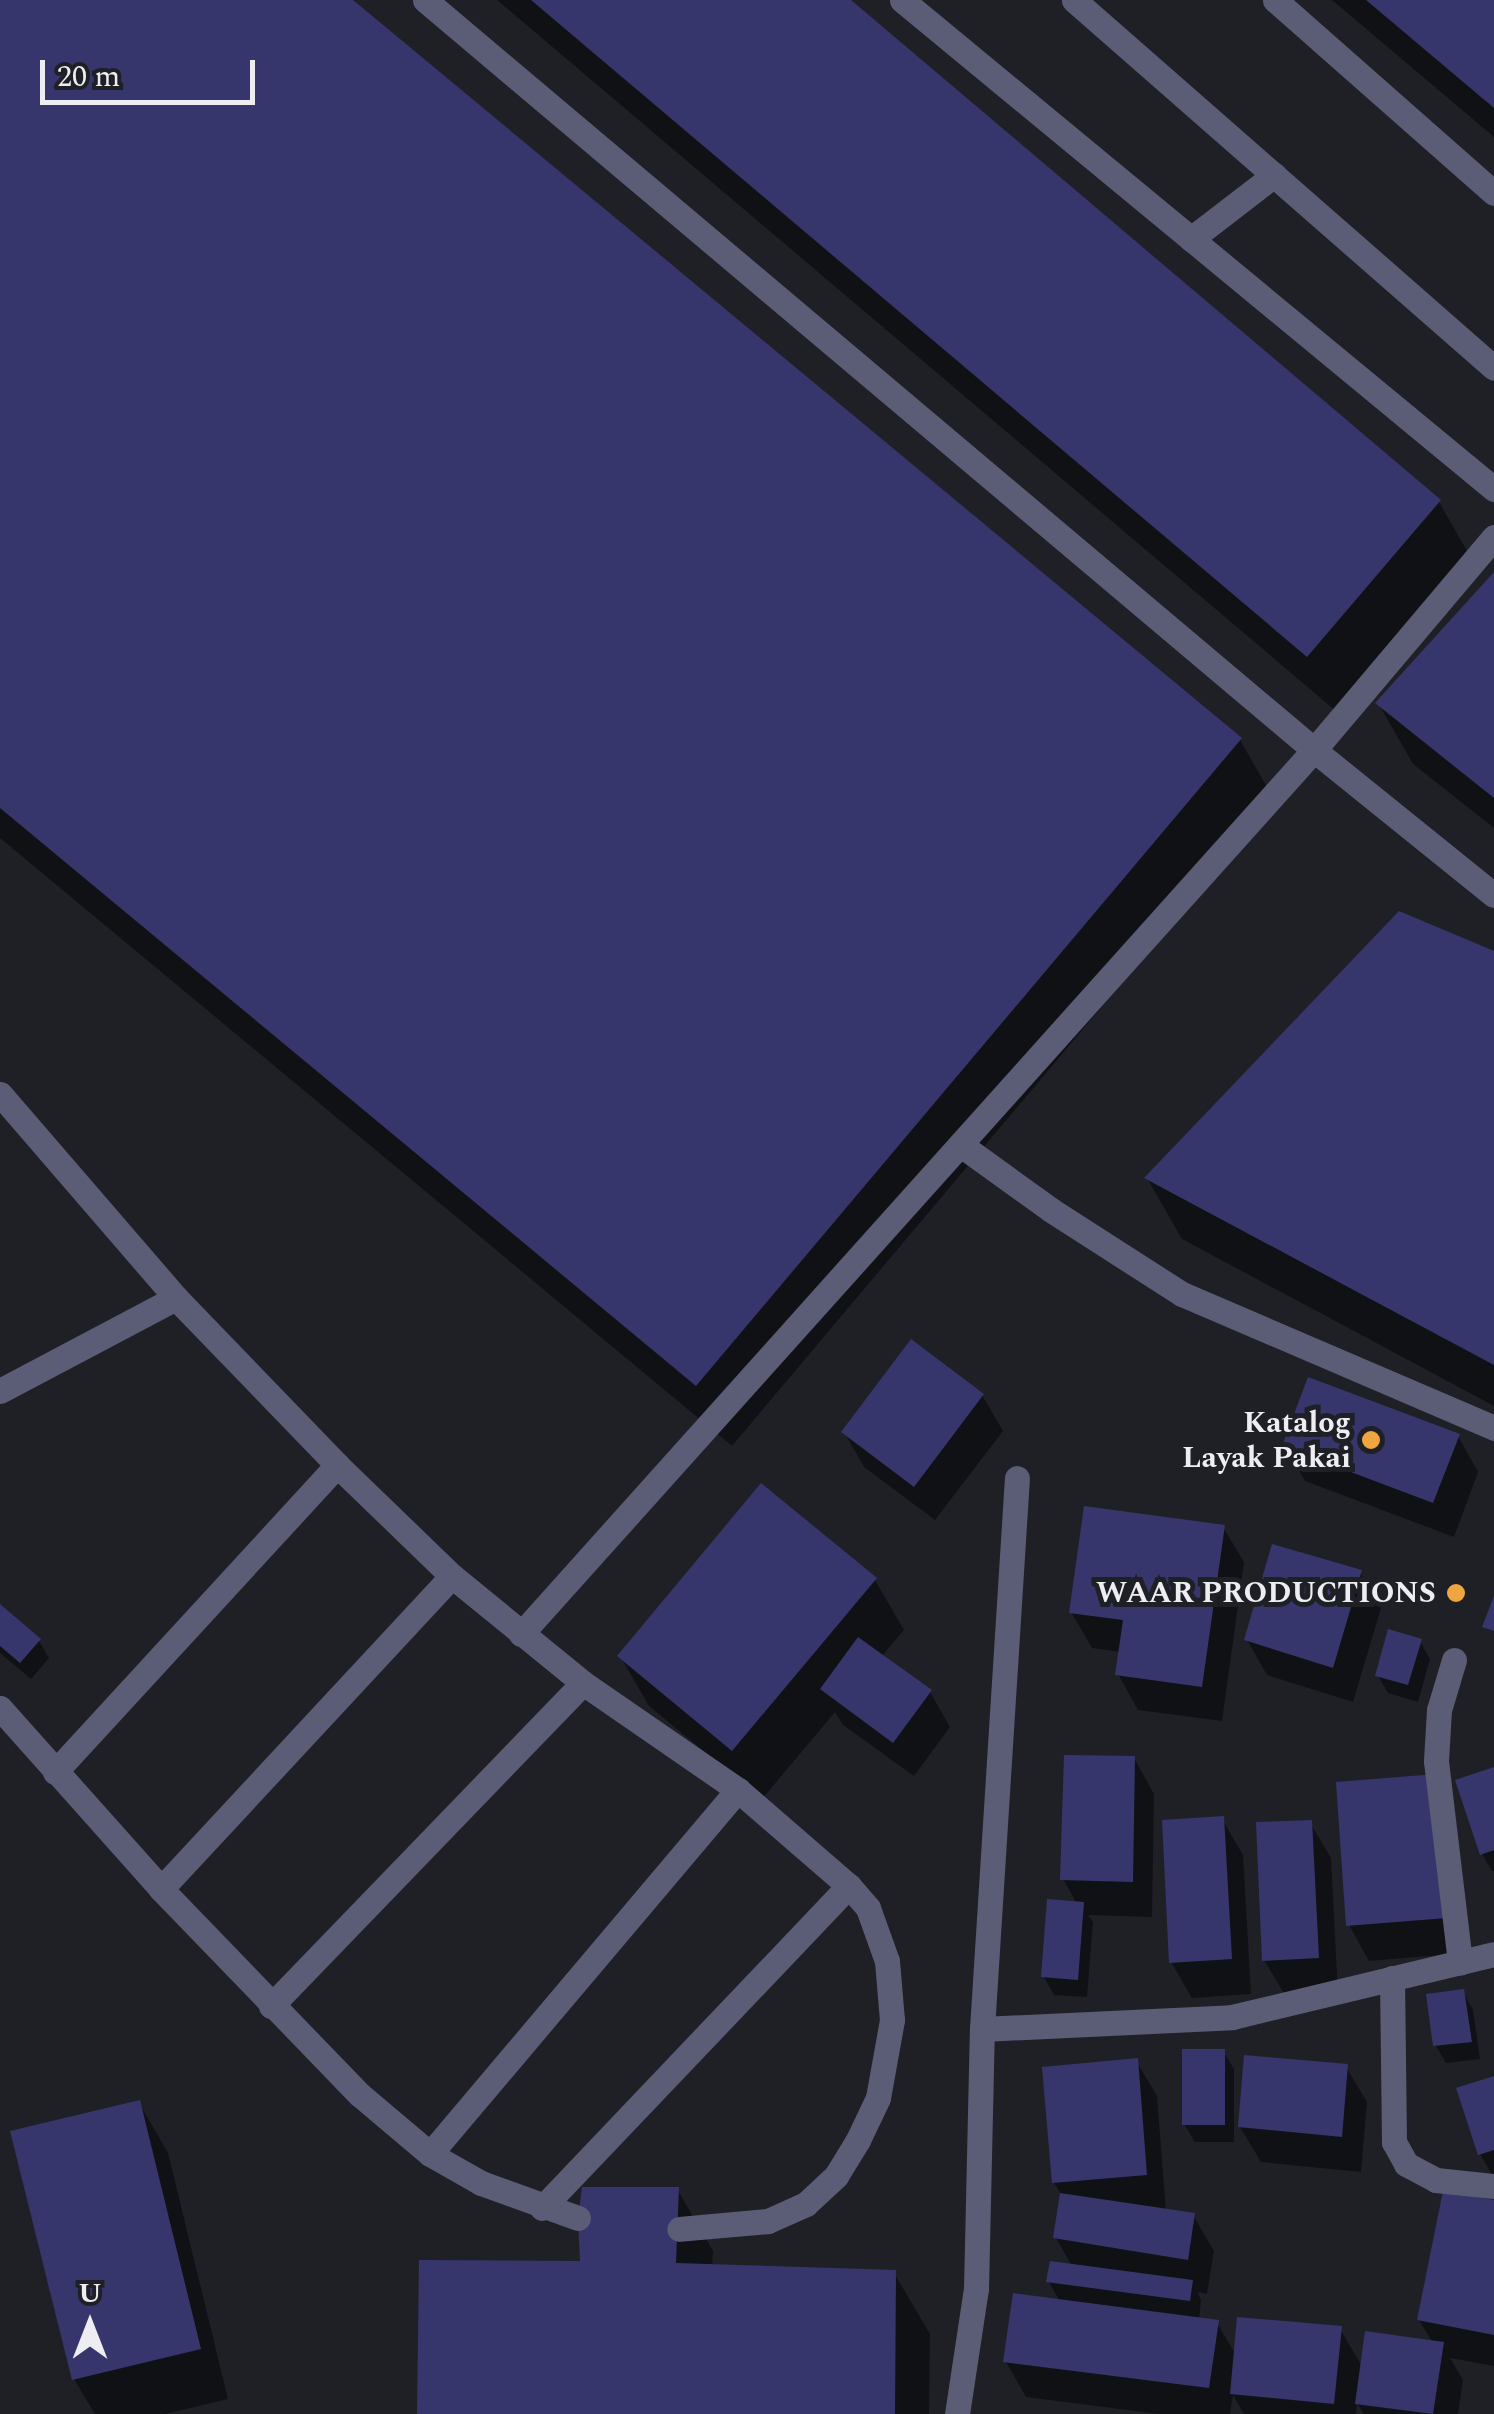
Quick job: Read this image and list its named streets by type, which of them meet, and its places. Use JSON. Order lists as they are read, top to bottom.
{
  "places": ["Katalog Layak Pakai", "WAAR PRODUCTIONS"],
  "scale_bar": "20 m",
  "north": "top"
}
